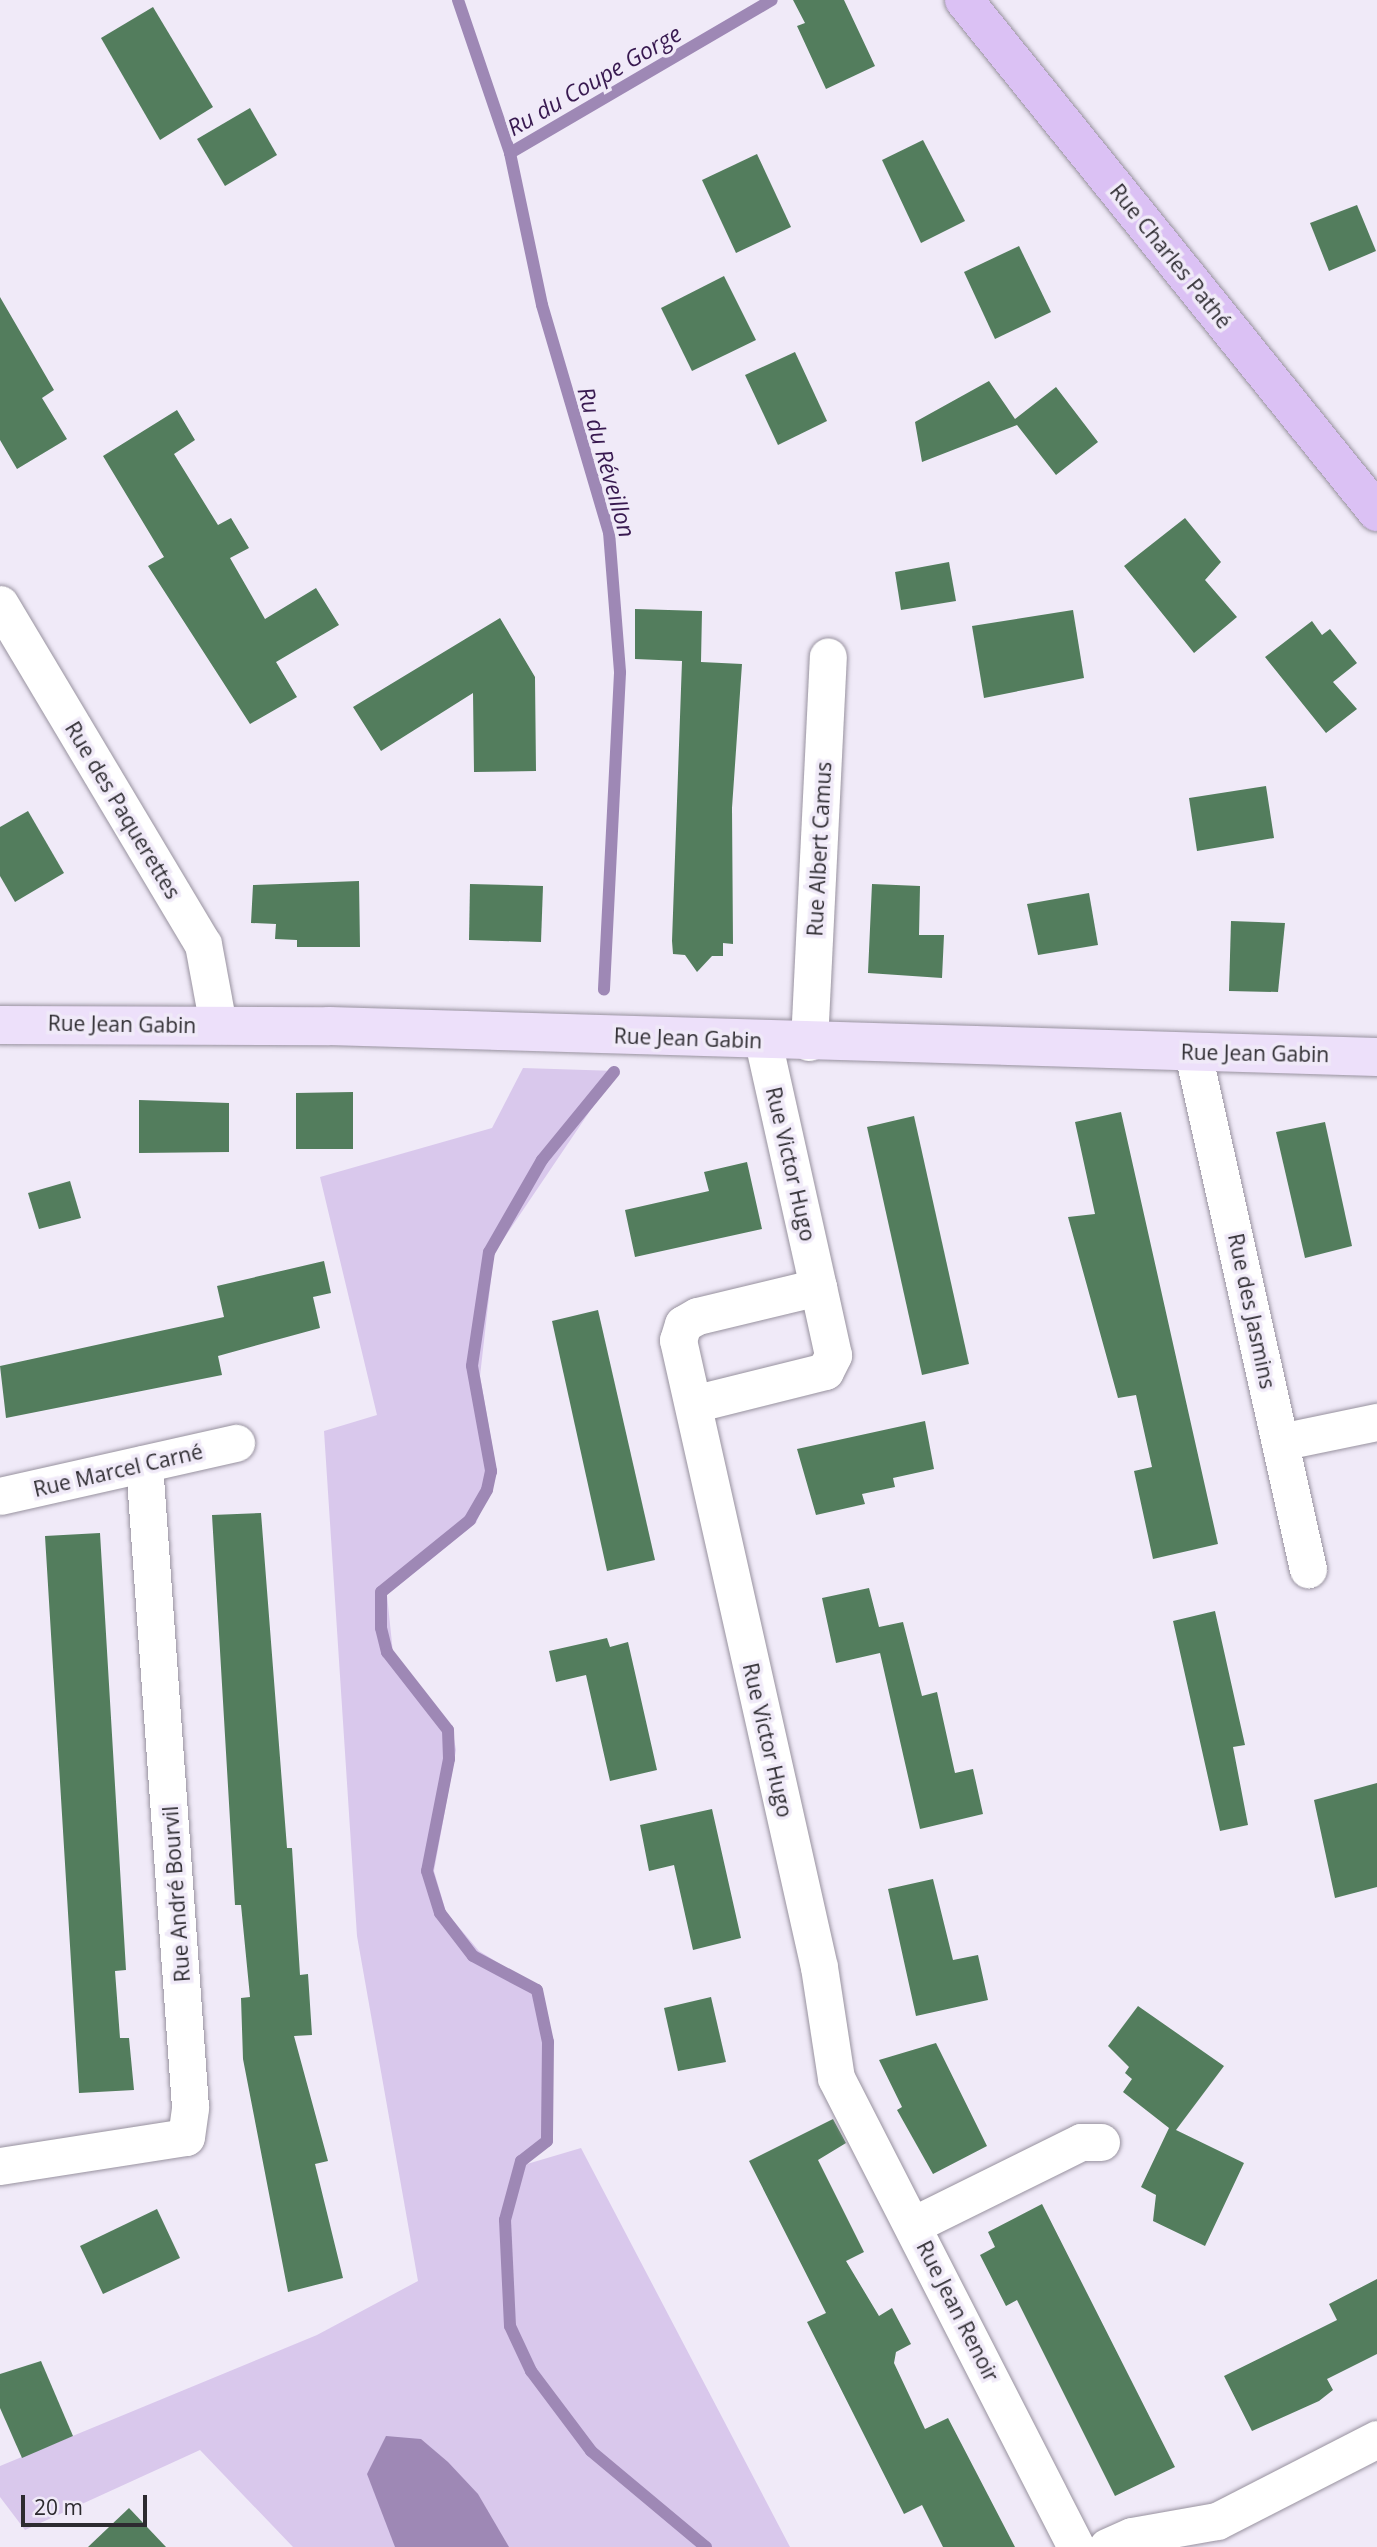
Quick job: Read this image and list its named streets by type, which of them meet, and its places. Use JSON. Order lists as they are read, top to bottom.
{
  "streets": {
    "main road": ["Rue Charles Pathé"],
    "street": [
      "Rue des Paquerettes",
      "Rue Albert Camus",
      "Rue Jean Gabin",
      "Rue Victor Hugo",
      "Rue des Jasmins",
      "Rue Marcel Carné",
      "Rue André Bourvil",
      "Rue Jean Renoir"
    ]
  },
  "crossings": [
    ["Rue des Paquerettes", "Rue Jean Gabin"],
    ["Rue Albert Camus", "Rue Jean Gabin"],
    ["Rue Jean Gabin", "Rue Victor Hugo"],
    ["Rue Jean Gabin", "Rue des Jasmins"],
    ["Rue Victor Hugo", "Rue Jean Renoir"],
    ["Rue Marcel Carné", "Rue André Bourvil"]
  ],
  "water": ["Ru du Coupe Gorge", "Ru du Réveillon"],
  "scale_bar": "20 m"
}
